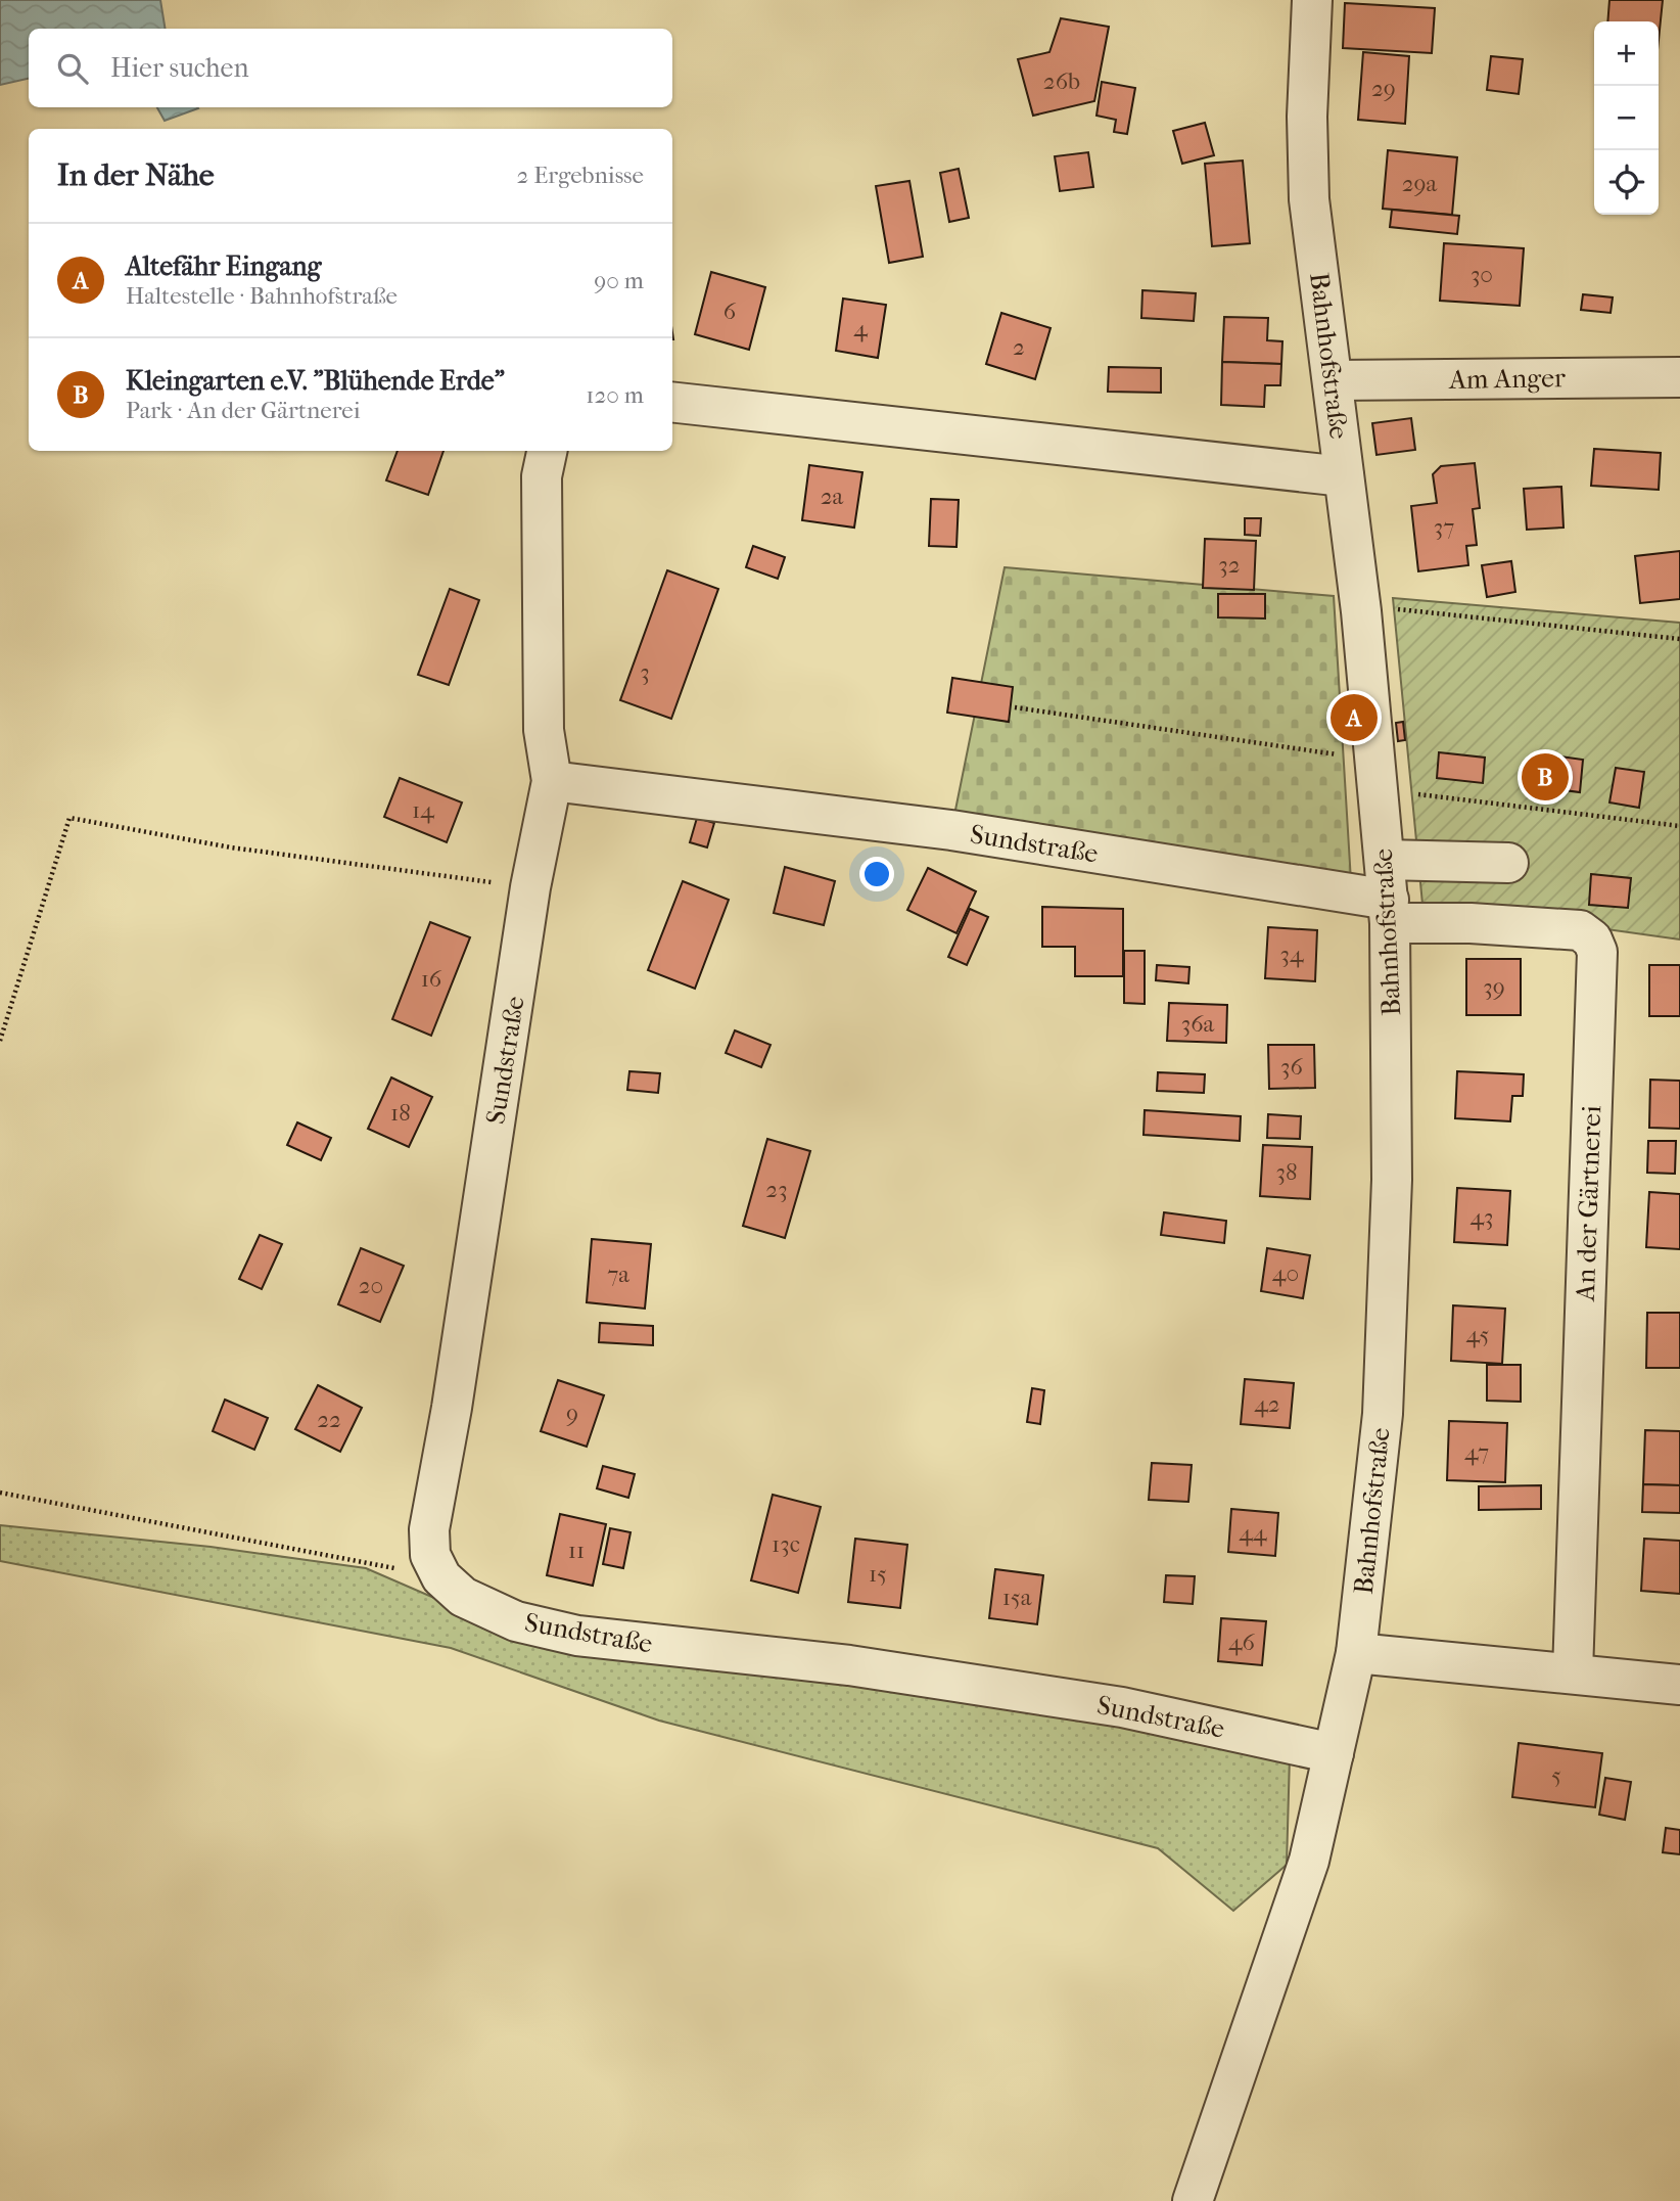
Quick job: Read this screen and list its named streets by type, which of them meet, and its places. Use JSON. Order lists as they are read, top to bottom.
{
  "streets": {
    "street": [
      "Bahnhofstraße",
      "Am Anger",
      "Sundstraße",
      "An der Gärtnerei"
    ]
  },
  "crossings": [
    ["Bahnhofstraße", "Am Anger"],
    ["Bahnhofstraße", "Sundstraße"],
    ["Bahnhofstraße", "An der Gärtnerei"],
    ["Sundstraße", "An der Gärtnerei"]
  ],
  "house_numbers": [
    "26b",
    "29",
    "29a",
    "30",
    "6",
    "4",
    "2",
    "2a",
    "37",
    "32",
    "3",
    "14",
    "34",
    "16",
    "39",
    "36a",
    "36",
    "18",
    "38",
    "23",
    "43",
    "40",
    "7a",
    "20",
    "45",
    "42",
    "9",
    "22",
    "47",
    "44",
    "13c",
    "11",
    "15",
    "15a",
    "46",
    "5"
  ],
  "page": {
    "map_buttons": ["+", "−"],
    "search": "Hier suchen",
    "heading": ["In der Nähe", "2 Ergebnisse"],
    "list": [
      {
        "mark": "A",
        "name": "Altefähr Eingang",
        "note": "Haltestelle · Bahnhofstraße",
        "value": "90 m"
      },
      {
        "mark": "B",
        "name": "Kleingarten e.V. \"Blühende Erde\"",
        "note": "Park · An der Gärtnerei",
        "value": "120 m"
      }
    ],
    "pins": ["A", "B"]
  }
}
